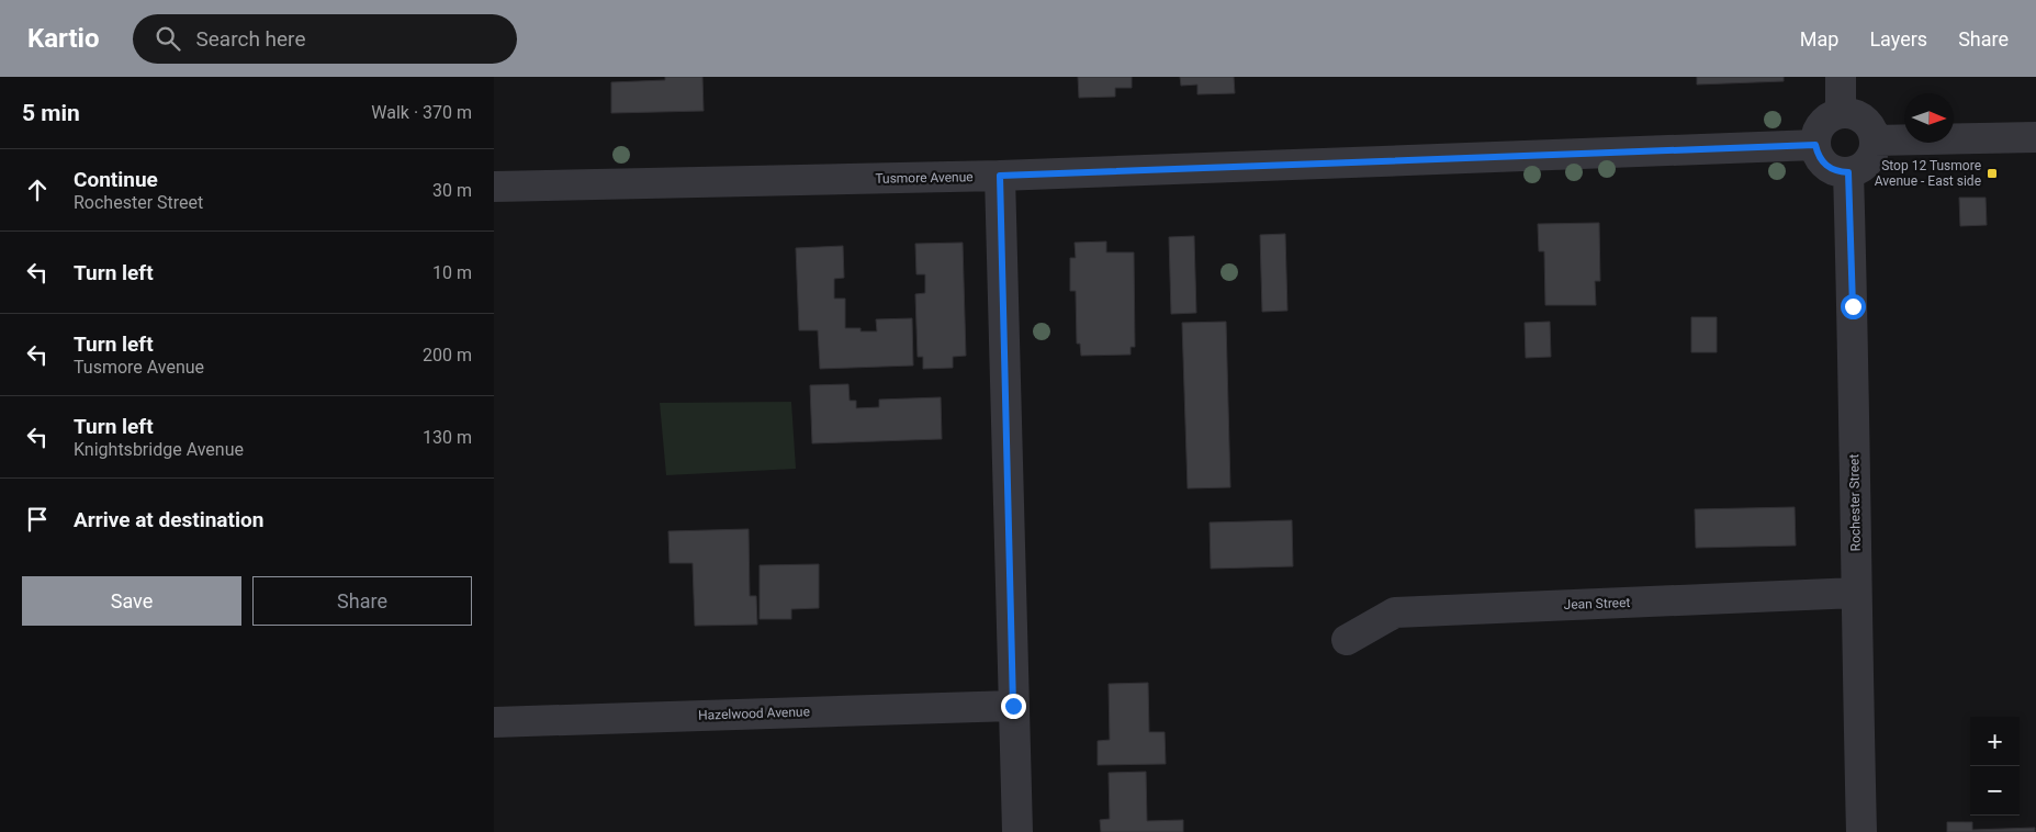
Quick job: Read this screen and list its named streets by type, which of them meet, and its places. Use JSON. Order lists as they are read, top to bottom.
{
  "streets": {
    "street": [
      "Tusmore Avenue",
      "Rochester Street",
      "Jean Street",
      "Hazelwood Avenue"
    ]
  },
  "crossings": [
    ["Tusmore Avenue", "Rochester Street"],
    ["Rochester Street", "Jean Street"]
  ],
  "places": {
    "transit": ["Stop 12 Tusmore Avenue - East side"]
  },
  "north": "right",
  "page": {
    "header": "Kartio",
    "search": "Search here",
    "nav": ["Map", "Layers", "Share"],
    "heading": ["5 min", "Walk · 370 m"],
    "list": [
      ["Continue", "Rochester Street", "30 m"],
      ["Turn left", "10 m"],
      ["Turn left", "Tusmore Avenue", "200 m"],
      ["Turn left", "Knightsbridge Avenue", "130 m"],
      "Arrive at destination"
    ],
    "buttons": ["Save", "Share"],
    "map_buttons": ["+", "−"]
  }
}
